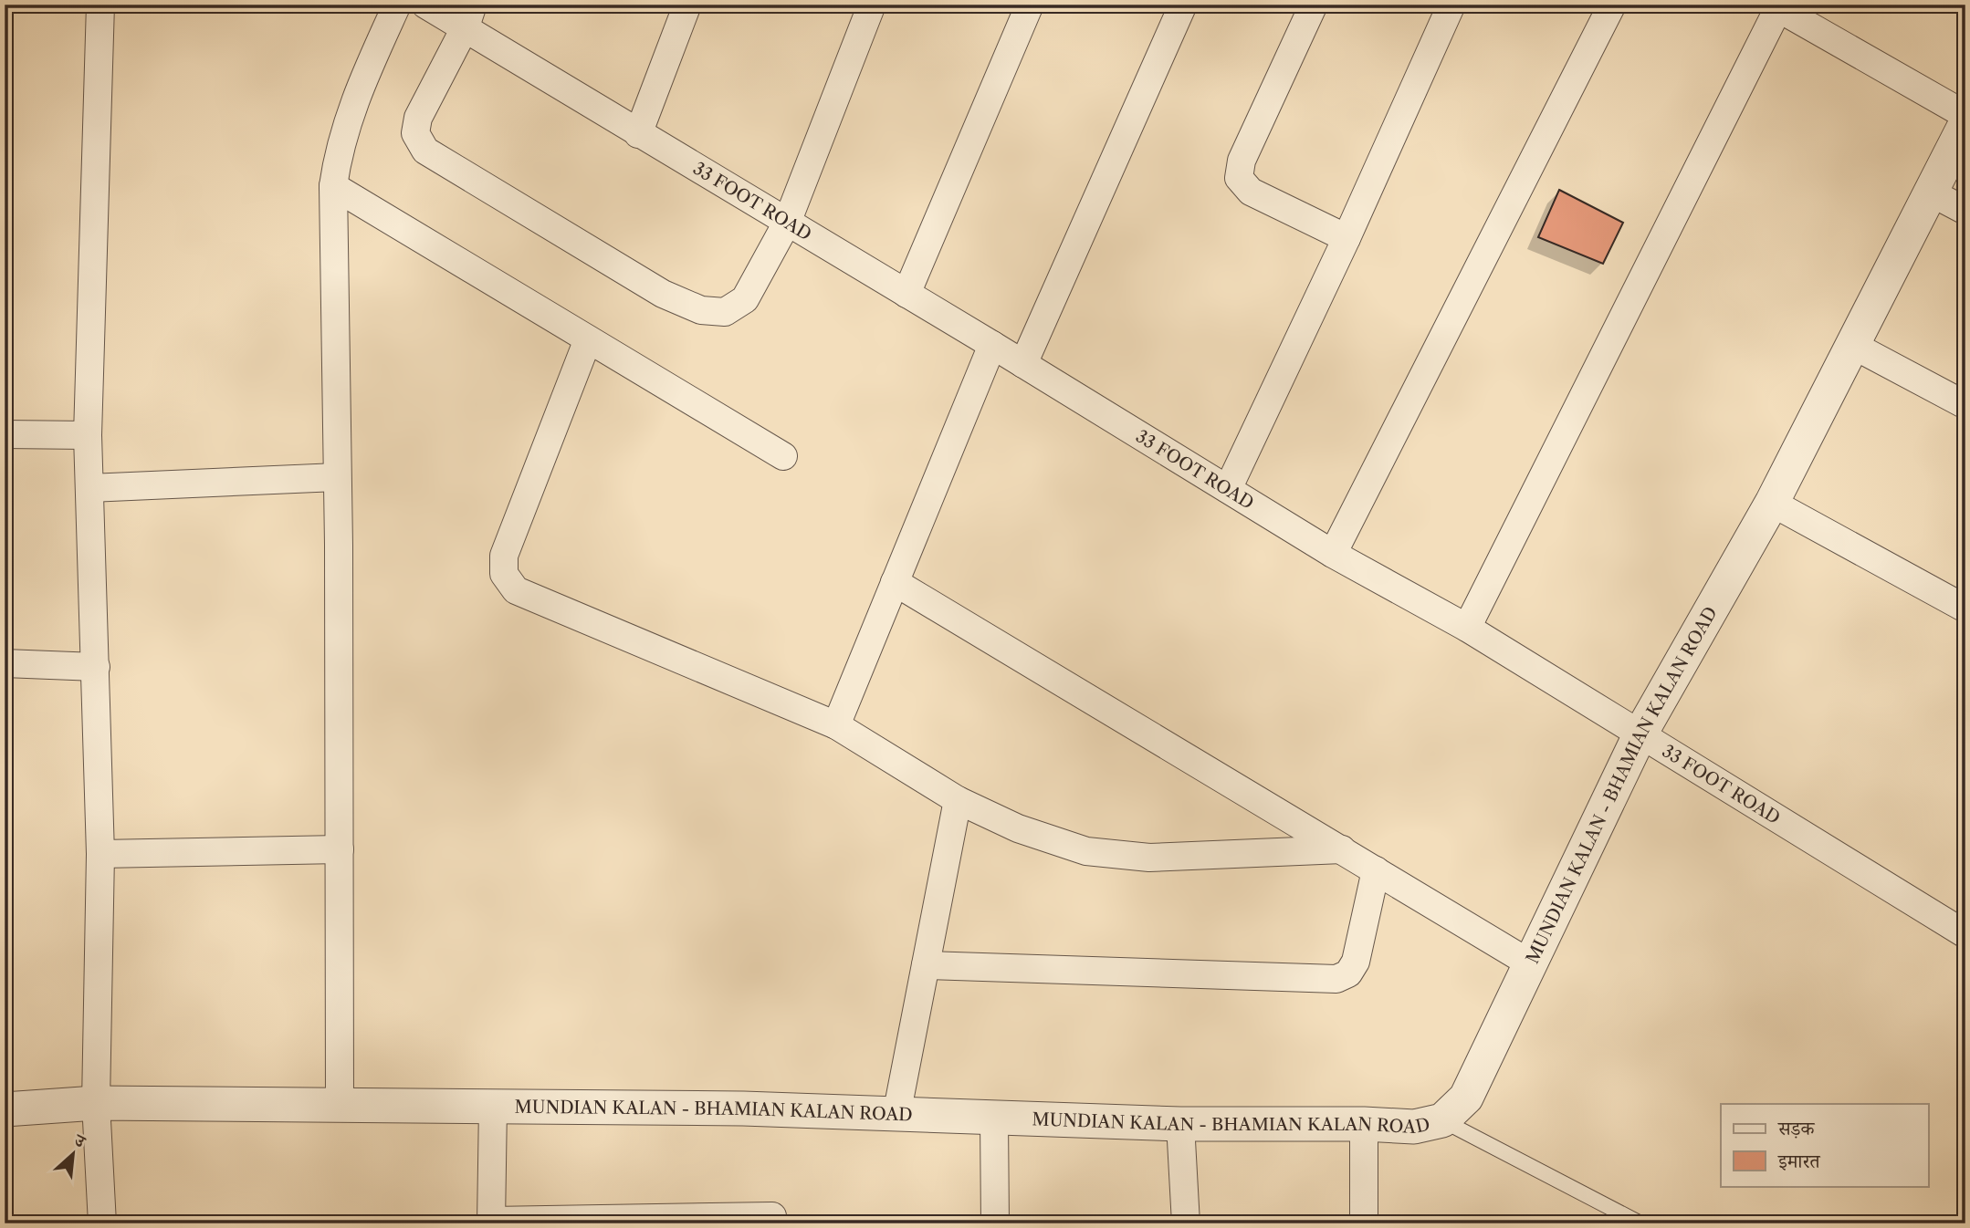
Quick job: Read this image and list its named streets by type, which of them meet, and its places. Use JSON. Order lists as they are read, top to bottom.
{
  "streets": {
    "street": ["33 FOOT ROAD", "MUNDIAN KALAN - BHAMIAN KALAN ROAD"]
  },
  "crossings": [
    ["33 FOOT ROAD", "MUNDIAN KALAN - BHAMIAN KALAN ROAD"]
  ],
  "legend": ["सड़क", "इमारत"],
  "north": "top right"
}
